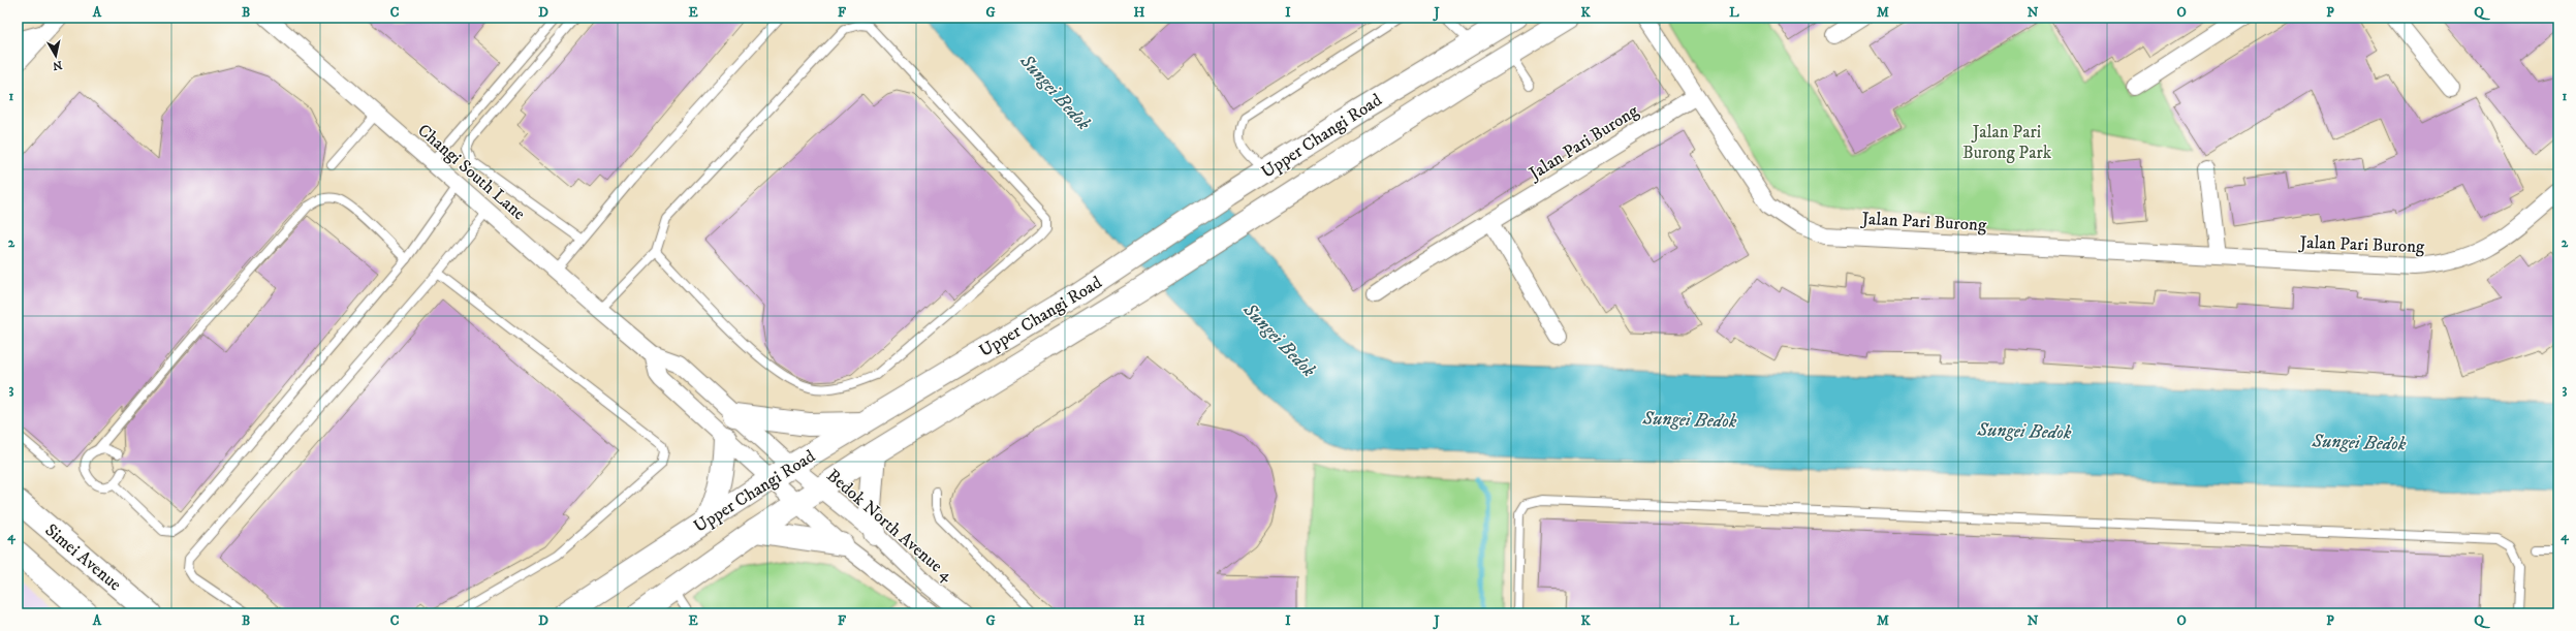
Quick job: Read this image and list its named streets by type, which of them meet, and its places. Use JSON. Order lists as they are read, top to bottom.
{
  "streets": {
    "street": [
      "Upper Changi Road",
      "Jalan Pari Burong",
      "Changi South Lane",
      "Bedok North Avenue 4",
      "Simei Avenue"
    ]
  },
  "crossings": [
    ["Upper Changi Road", "Changi South Lane"],
    ["Upper Changi Road", "Bedok North Avenue 4"],
    ["Changi South Lane", "Bedok North Avenue 4"]
  ],
  "water": ["Sungei Bedok"],
  "parks": ["Jalan Pari Burong Park"],
  "north": "bottom",
  "grid": {
    "columns": [
      "A",
      "B",
      "C",
      "D",
      "E",
      "F",
      "G",
      "H",
      "I",
      "J",
      "K",
      "L",
      "M",
      "N",
      "O",
      "P",
      "Q"
    ],
    "rows": [
      "1",
      "2",
      "3",
      "4"
    ]
  }
}
